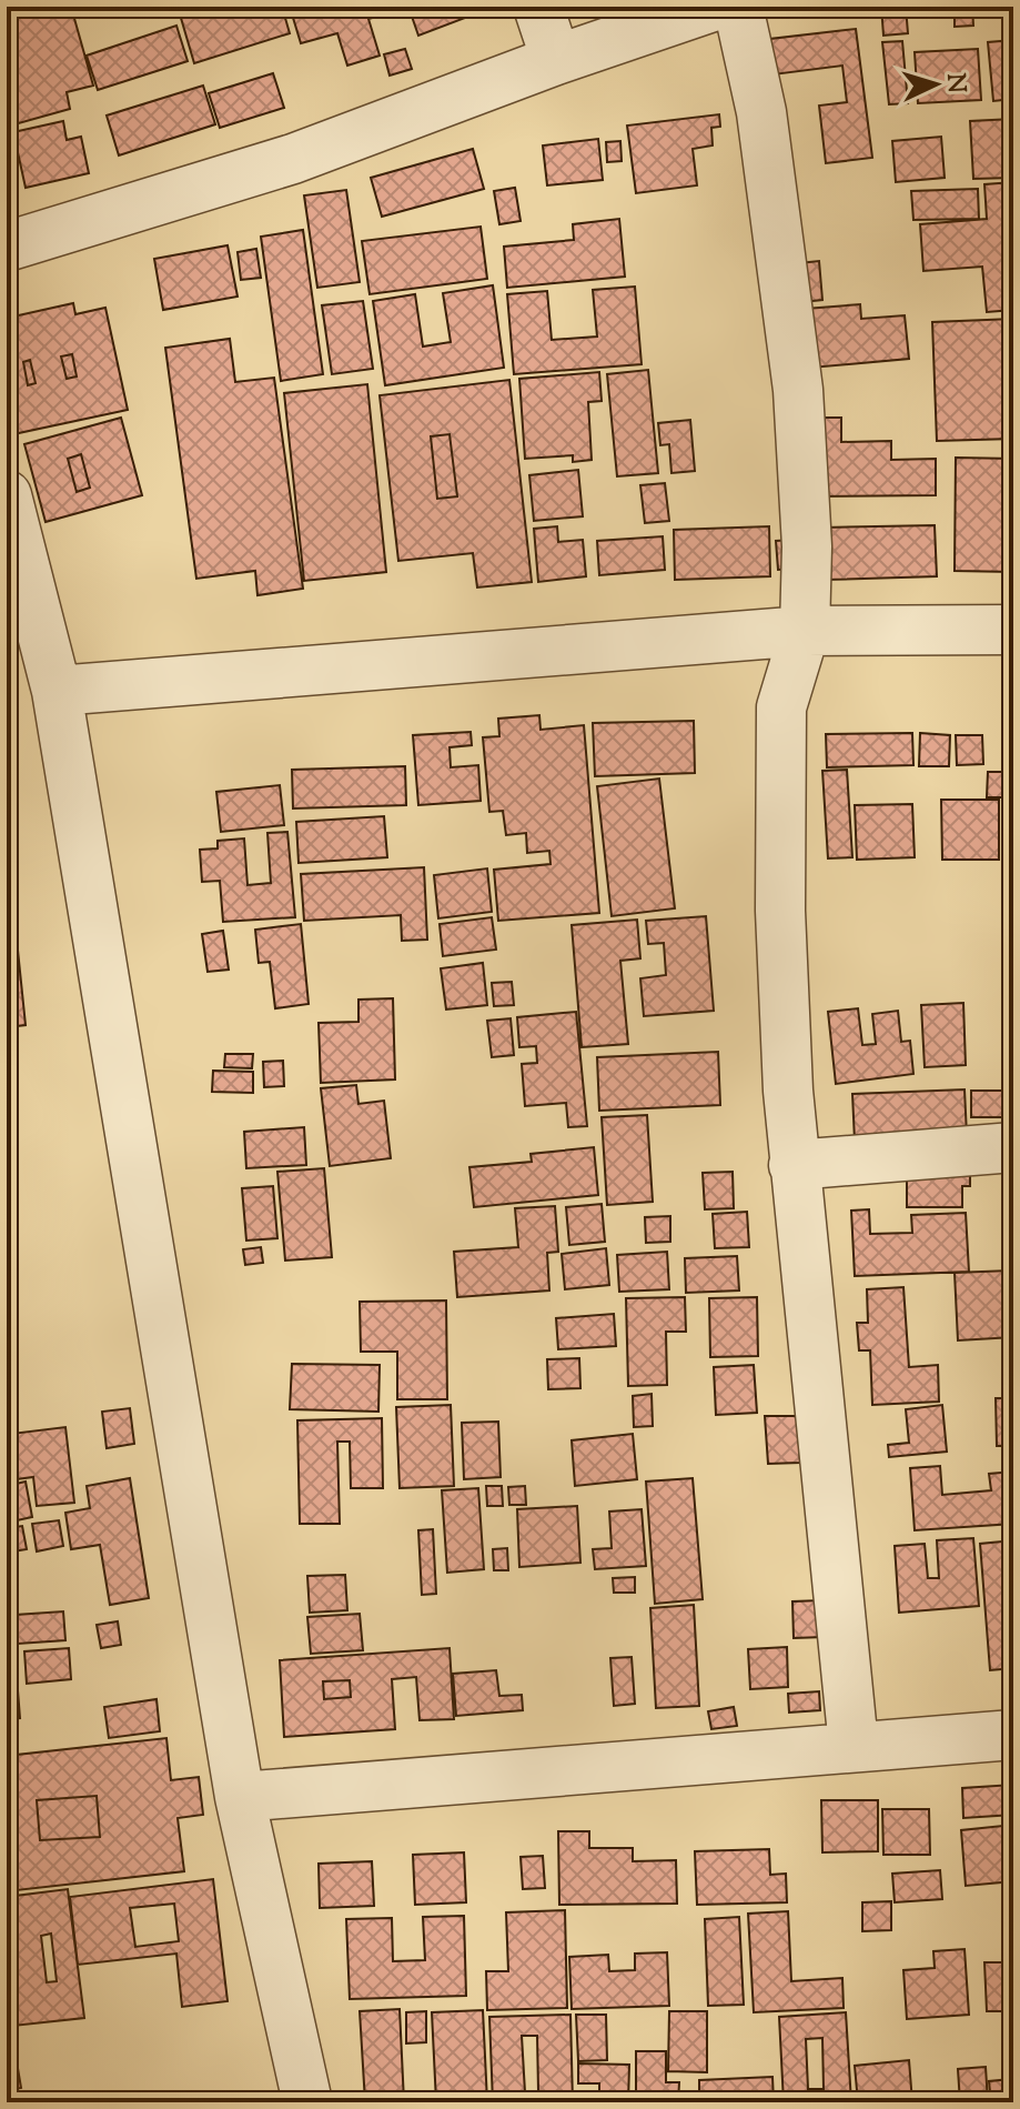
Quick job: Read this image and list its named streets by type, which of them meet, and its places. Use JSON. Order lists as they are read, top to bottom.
{
  "north": "right"
}
